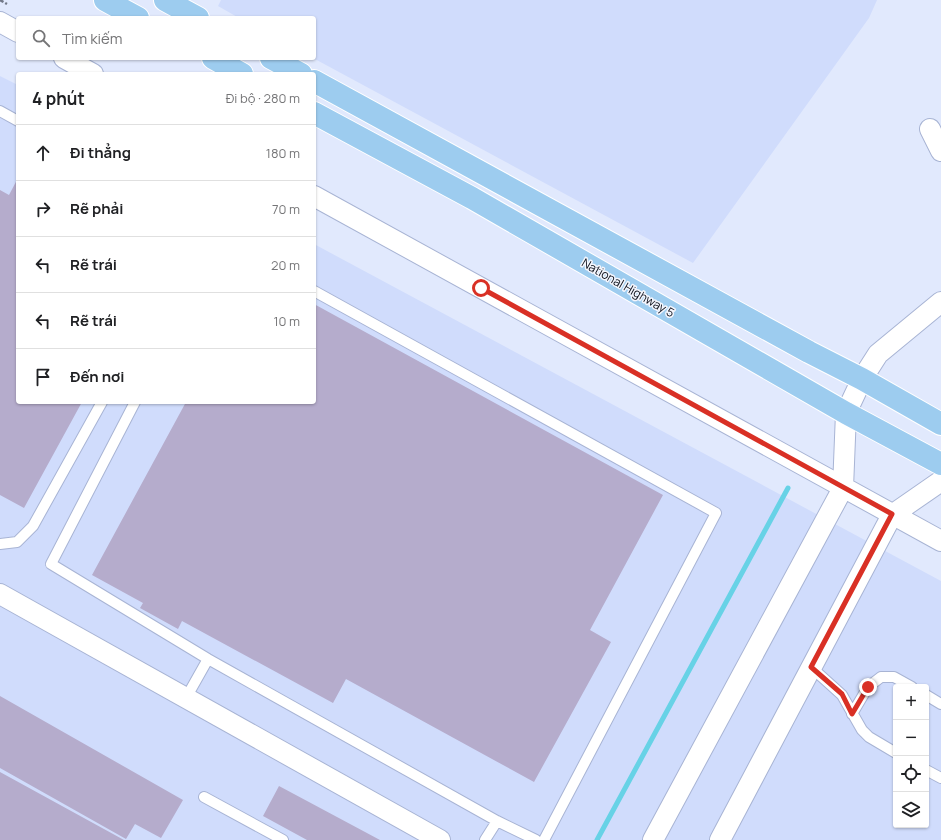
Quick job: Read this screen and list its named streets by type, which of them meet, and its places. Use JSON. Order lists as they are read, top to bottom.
{
  "streets": {
    "highway": ["National Highway 5"]
  },
  "page": {
    "search": "Tìm kiếm",
    "heading": ["4 phút", "Đi bộ · 280 m"],
    "list": [
      ["Đi thẳng", "180 m"],
      ["Rẽ phải", "70 m"],
      ["Rẽ trái", "20 m"],
      ["Rẽ trái", "10 m"],
      "Đến nơi"
    ],
    "map_buttons": ["+", "−"]
  }
}
